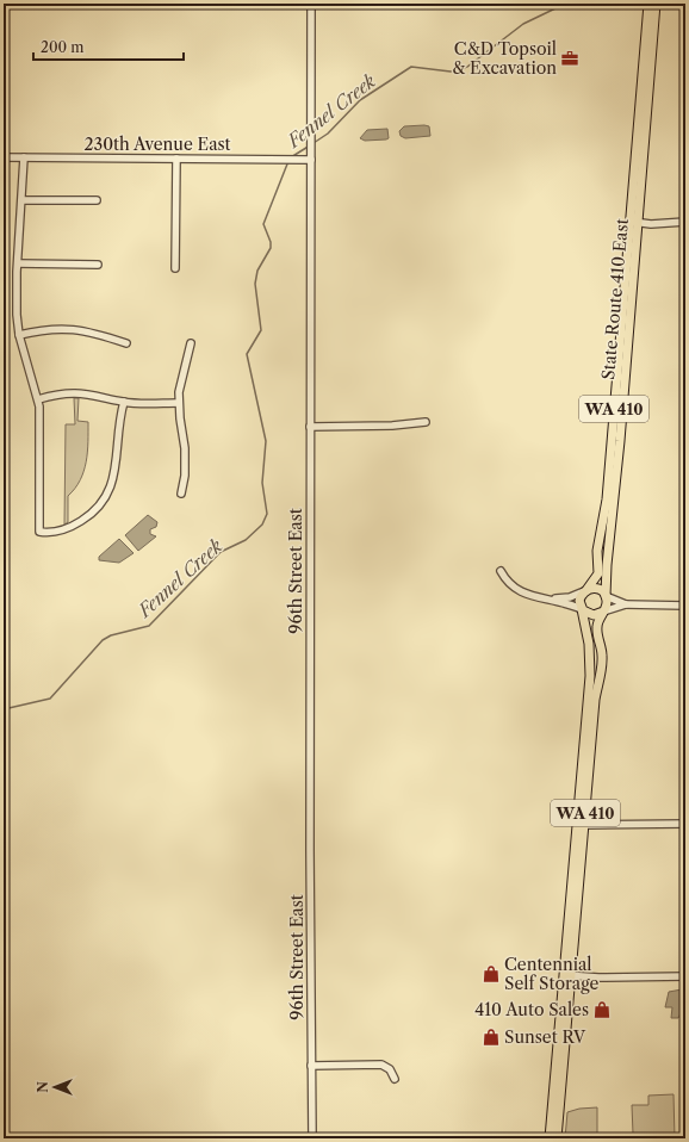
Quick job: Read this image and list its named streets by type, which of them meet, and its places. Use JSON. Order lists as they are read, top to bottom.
{
  "streets": {
    "main road": ["State Route 410 East", "WA 410"],
    "street": ["230th Avenue East", "96th Street East"]
  },
  "crossings": [
    ["230th Avenue East", "96th Street East"],
    ["State Route 410 East", "WA 410"]
  ],
  "water": ["Fennel Creek"],
  "places": {
    "office": ["C&D Topsoil & Excavation"],
    "shop": ["Centennial Self Storage", "410 Auto Sales", "Sunset RV"]
  },
  "scale_bar": "200 m",
  "north": "left"
}
